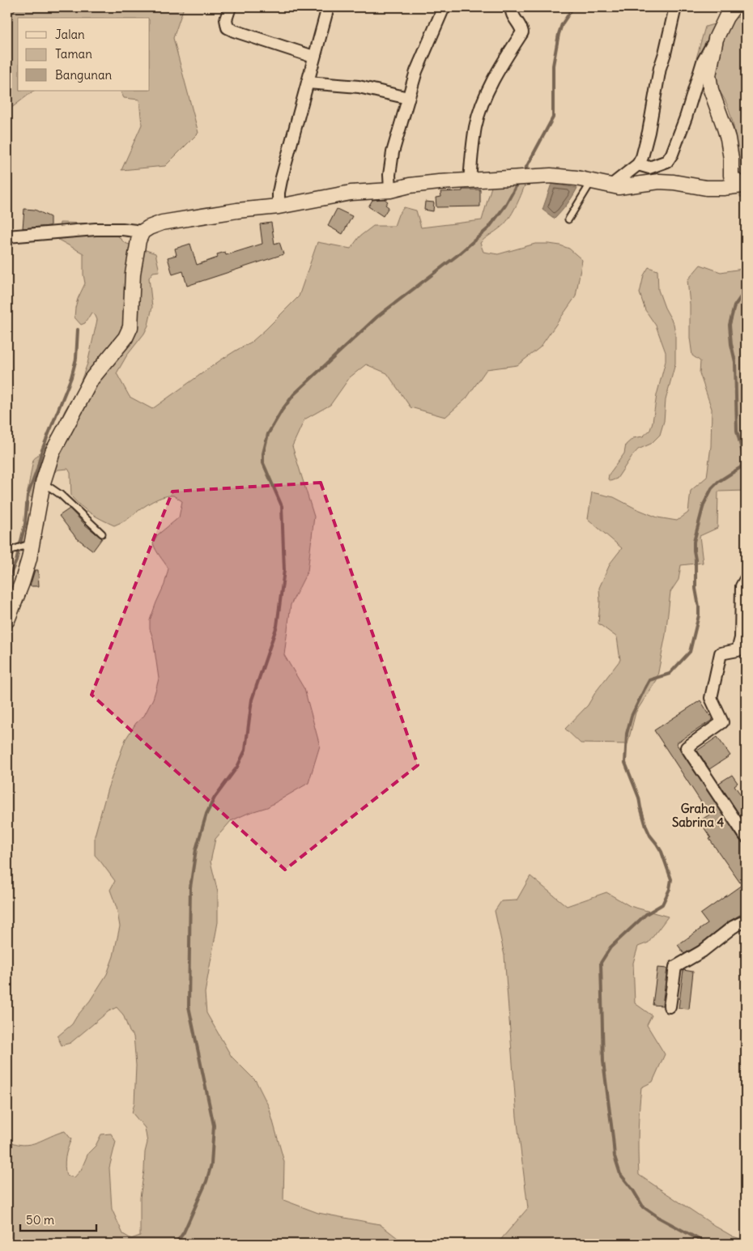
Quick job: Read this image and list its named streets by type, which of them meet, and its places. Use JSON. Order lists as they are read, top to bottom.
{
  "districts": ["Graha Sabrina 4"],
  "legend": ["Jalan", "Taman", "Bangunan"],
  "scale_bar": "50 m"
}
